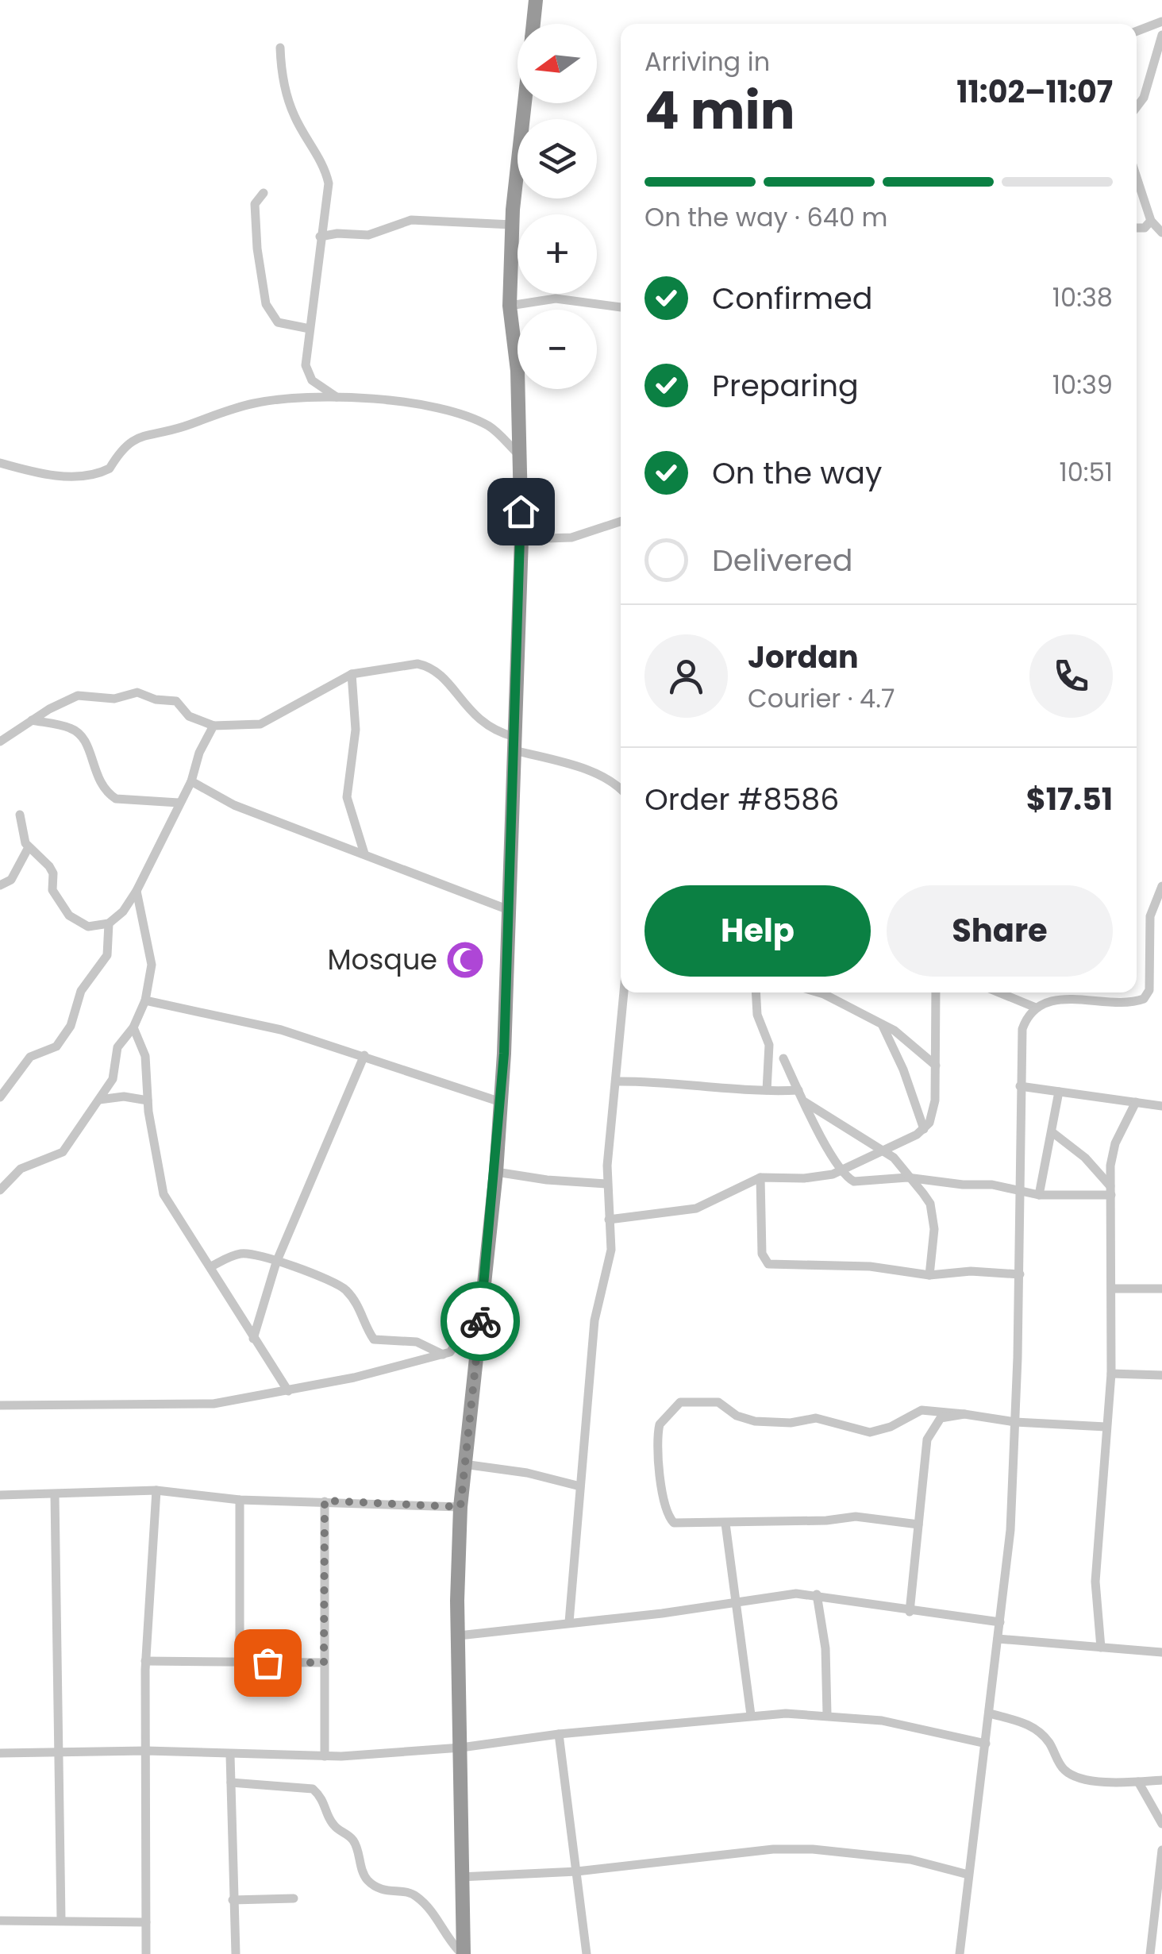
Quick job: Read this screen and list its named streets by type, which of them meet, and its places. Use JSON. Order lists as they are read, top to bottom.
{
  "places": {
    "mosque": ["Mosque"]
  },
  "north": "left",
  "page": {
    "map_buttons": ["+", "−"],
    "heading": ["4 min", "Arriving in", "11:02–11:07"],
    "panel": [
      "Jordan",
      "Courier · 4.7",
      "Order #8586",
      "$17.51"
    ],
    "bar": "On the way · 640 m",
    "list": [
      ["Confirmed", "10:38"],
      ["Preparing", "10:39"],
      ["On the way", "10:51"],
      "Delivered"
    ],
    "buttons": ["Help", "Share"]
  }
}
